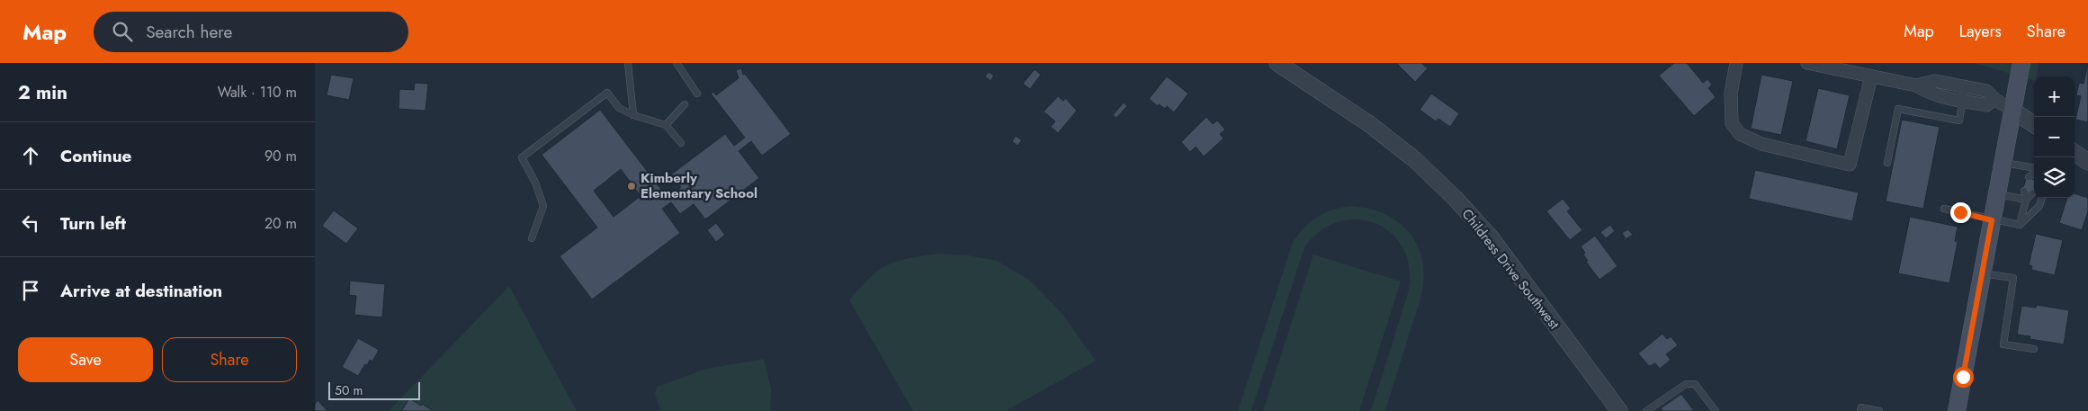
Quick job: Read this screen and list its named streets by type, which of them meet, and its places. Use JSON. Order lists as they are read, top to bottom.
{
  "streets": {
    "street": ["Childress Drive Southwest"]
  },
  "places": ["Kimberly Elementary School"],
  "scale_bar": "50 m",
  "page": {
    "header": "Map",
    "search": "Search here",
    "nav": ["Map", "Layers", "Share"],
    "heading": ["2 min", "Walk · 110 m"],
    "map_buttons": ["+", "−"],
    "list": [
      ["Continue", "90 m"],
      ["Turn left", "20 m"],
      "Arrive at destination"
    ],
    "buttons": ["Save", "Share"],
    "scale": "50 m"
  }
}
